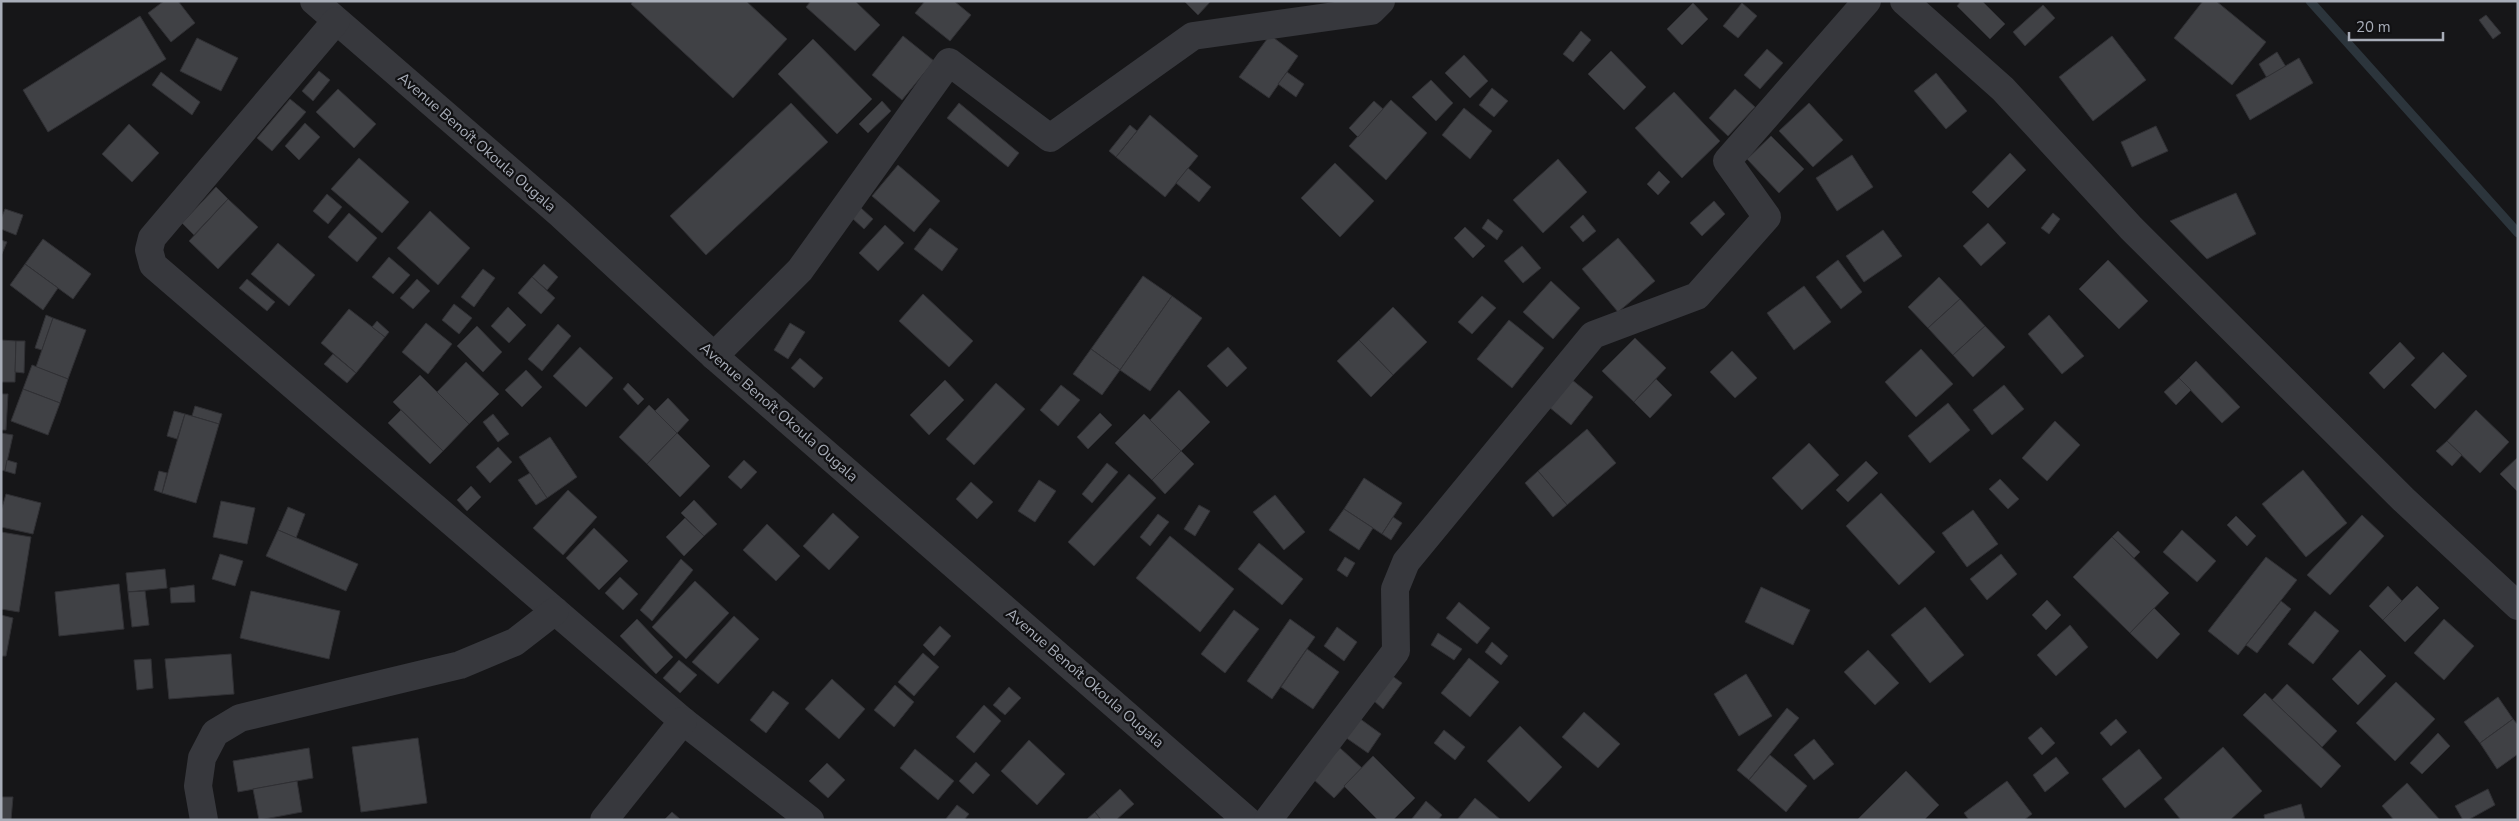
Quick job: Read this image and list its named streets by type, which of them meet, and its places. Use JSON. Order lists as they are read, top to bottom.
{
  "streets": {
    "street": ["Avenue Benoît Okoula Ougala"]
  },
  "scale_bar": "20 m"
}
